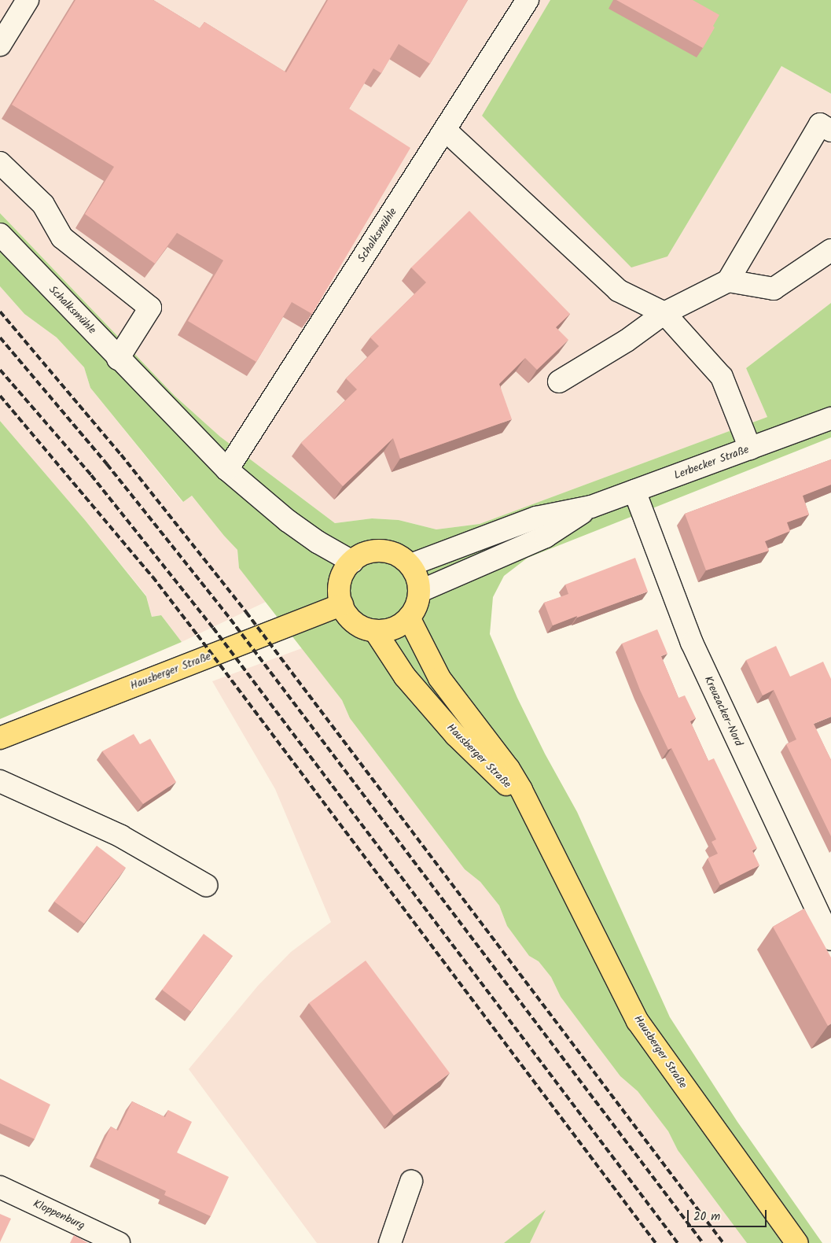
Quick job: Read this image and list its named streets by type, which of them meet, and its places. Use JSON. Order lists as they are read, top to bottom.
{
  "streets": {
    "main road": ["Hausberger Straße"],
    "street": [
      "Schalksmühle",
      "Lerbecker Straße",
      "Kreuzacker-Nord",
      "Kloppenburg"
    ]
  },
  "crossings": [
    ["Schalksmühle", "Lerbecker Straße"],
    ["Schalksmühle", "Hausberger Straße"],
    ["Lerbecker Straße", "Hausberger Straße"],
    ["Lerbecker Straße", "Kreuzacker-Nord"]
  ],
  "scale_bar": "20 m"
}
